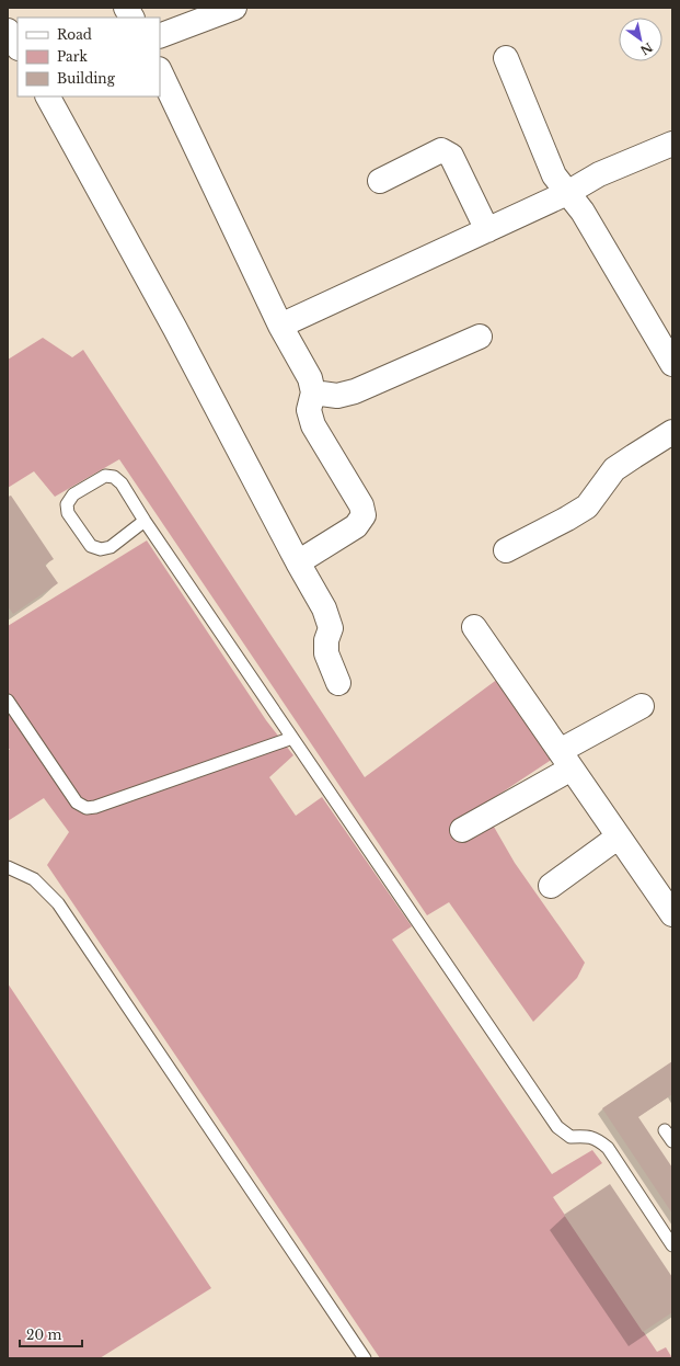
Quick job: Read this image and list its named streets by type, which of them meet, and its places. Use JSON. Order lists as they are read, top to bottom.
{
  "legend": ["Road", "Park", "Building"],
  "scale_bar": "20 m",
  "north": "bottom right"
}
